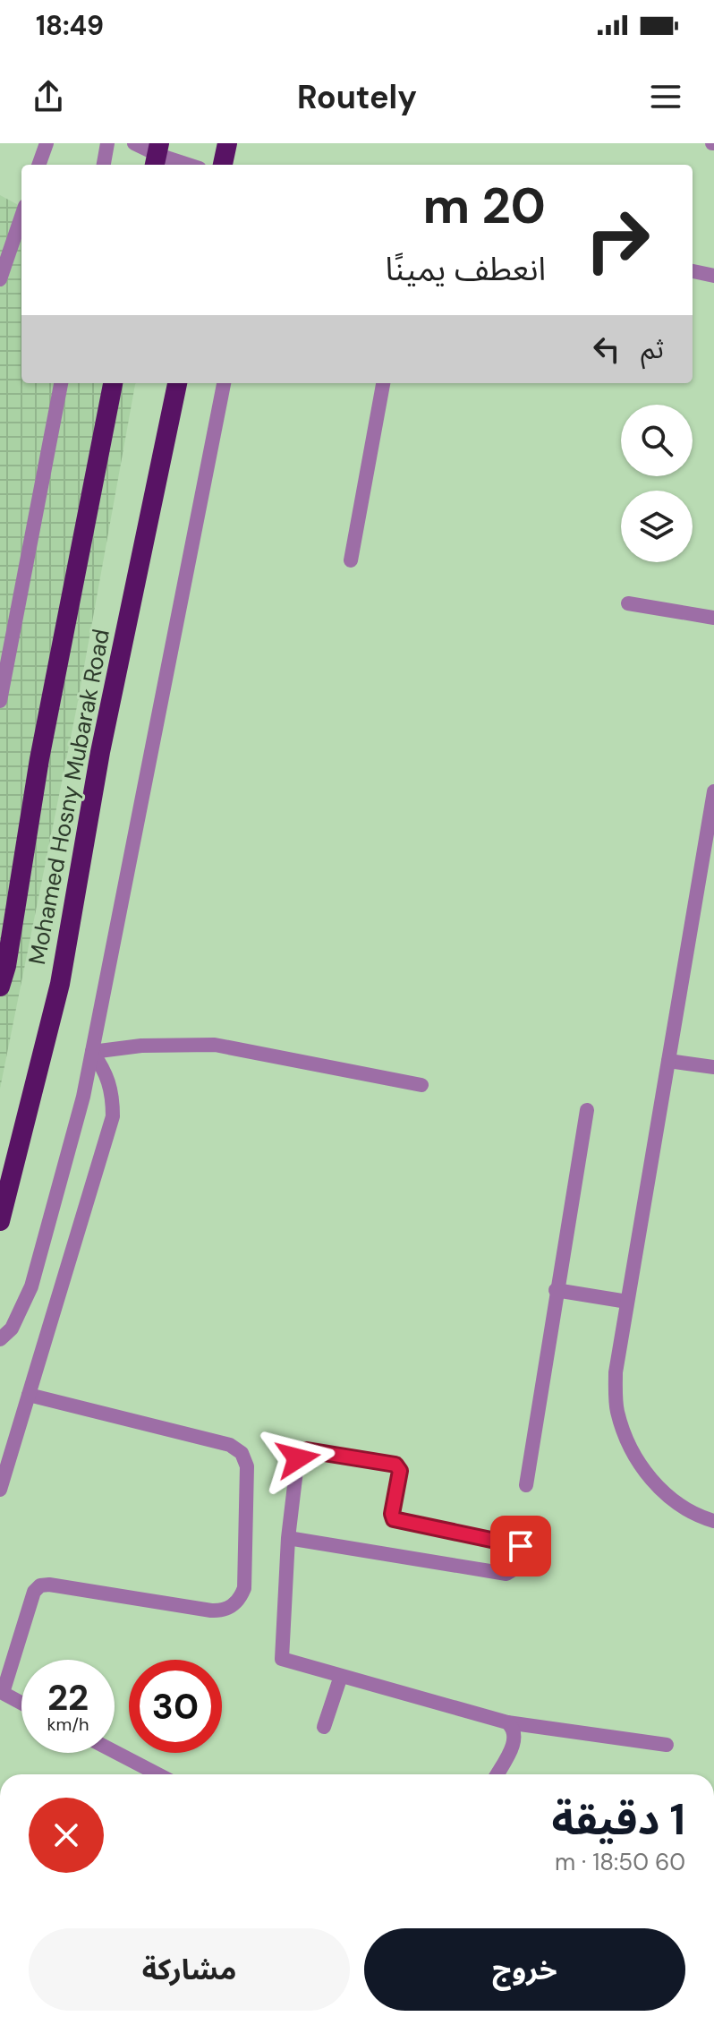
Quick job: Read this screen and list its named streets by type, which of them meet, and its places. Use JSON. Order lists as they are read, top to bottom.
{
  "streets": {
    "highway": ["Mohamed Hosny Mubarak Road"]
  },
  "page": {
    "status": "18:49",
    "header": "Routely",
    "turn": ["20 m", "انعطف يمينًا"],
    "then": "ثم",
    "speed": "22 km/h",
    "limit": "30",
    "heading": ["1 دقيقة", "60 m · 18:50"],
    "buttons": ["خروج", "مشاركة"]
  }
}
